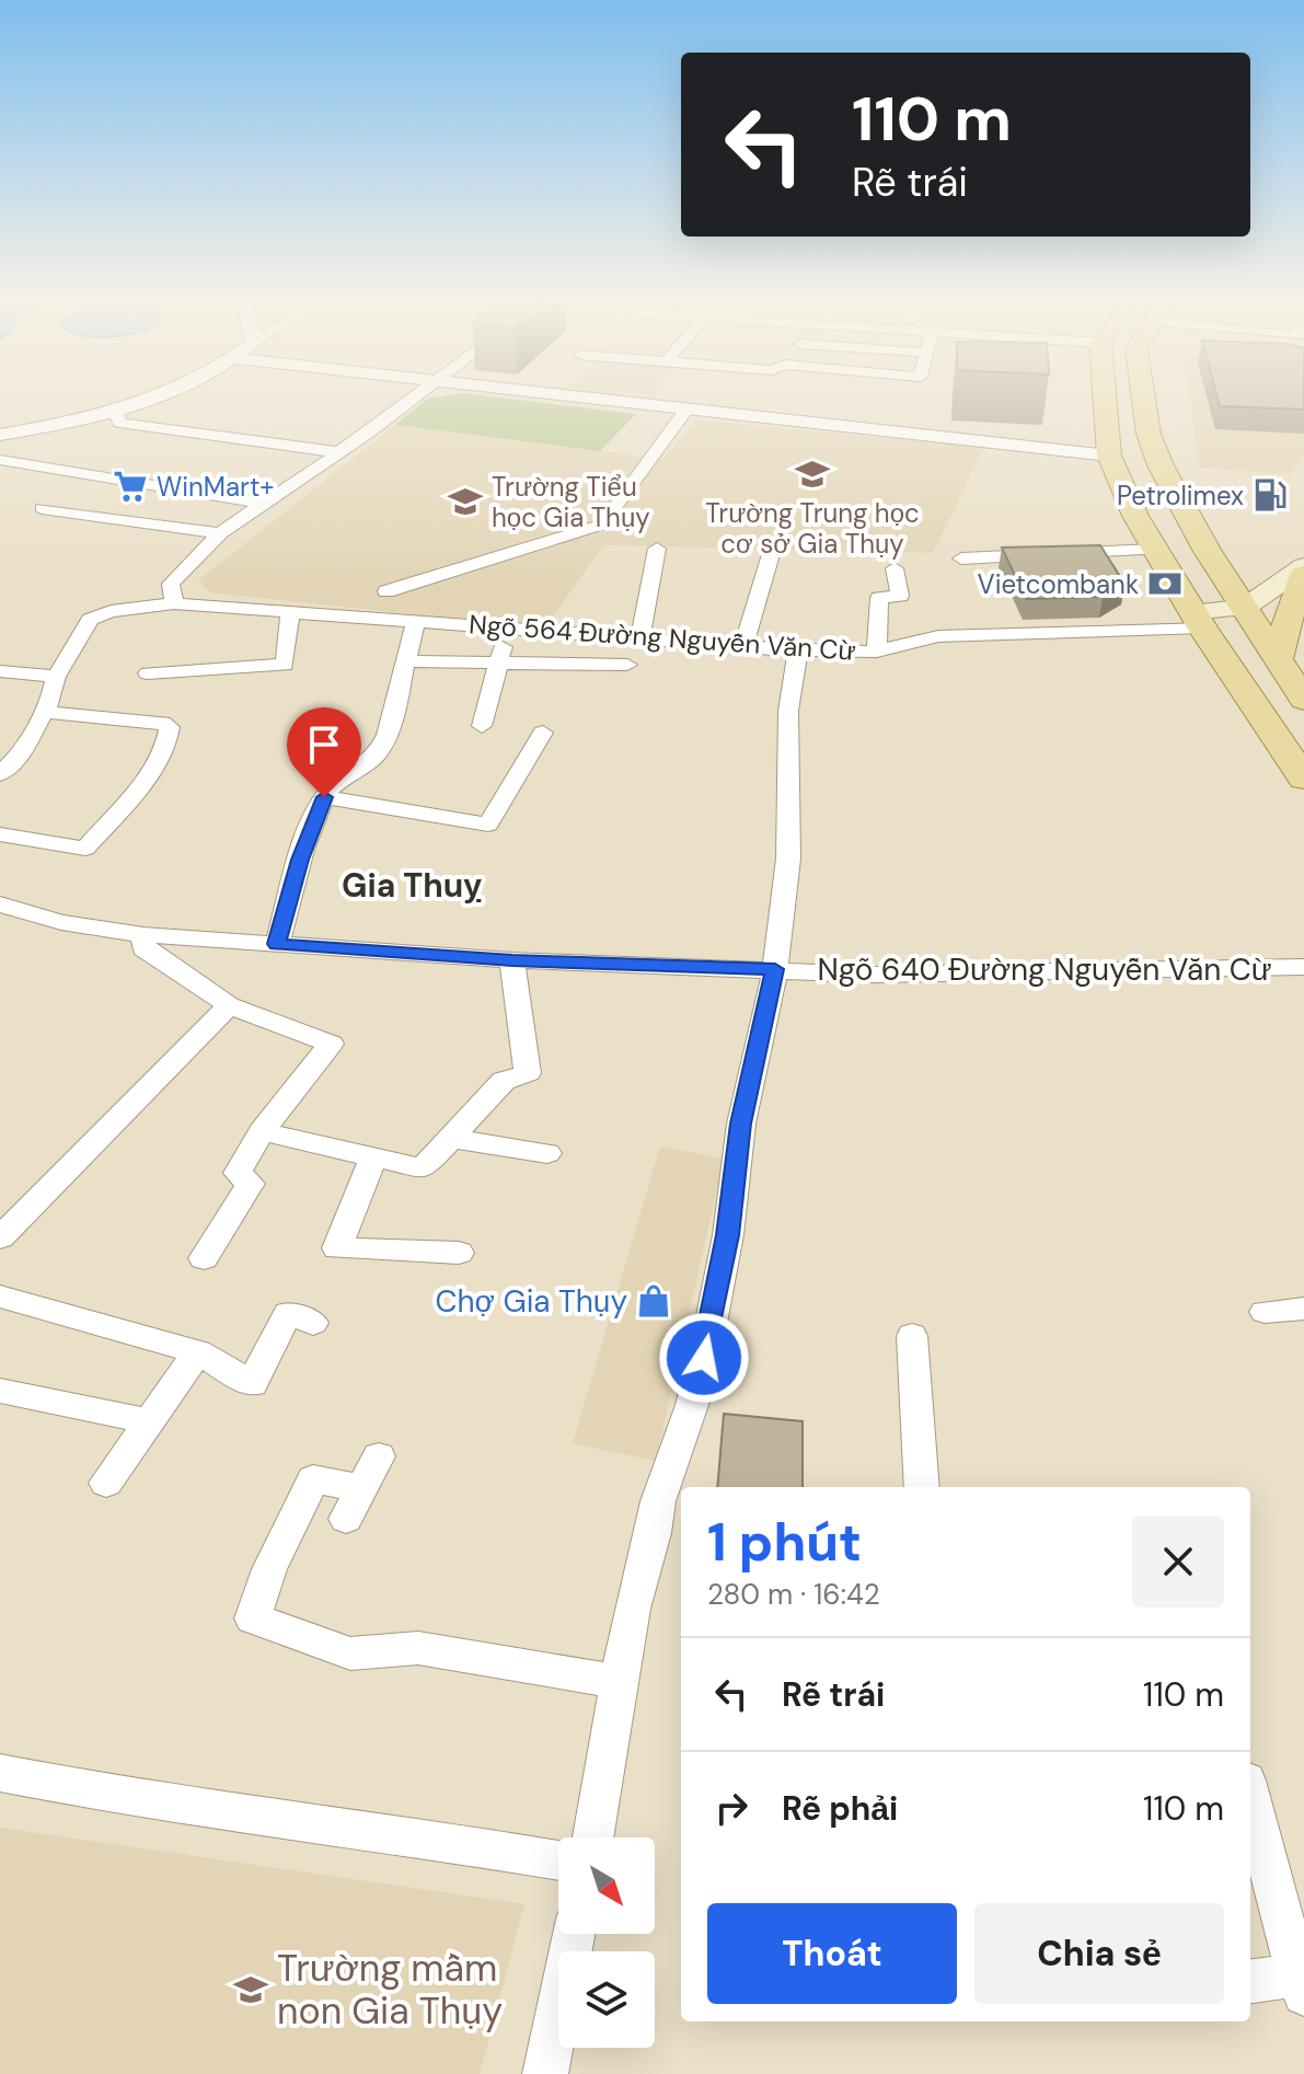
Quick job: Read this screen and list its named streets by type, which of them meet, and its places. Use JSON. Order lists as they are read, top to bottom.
{
  "streets": {
    "street": ["Ngõ 564 Đường Nguyễn Văn Cừ", "Ngõ 640 Đường Nguyễn Văn Cừ"]
  },
  "districts": ["Gia Thuỵ"],
  "places": {
    "school or university": ["Trường Trung học cơ sở Gia Thụy", "Trường Tiểu học Gia Thụy", "Trường mầm non Gia Thụy"],
    "supermarket": ["WinMart+"],
    "fuel station": ["Petrolimex"],
    "bank": ["Vietcombank"],
    "shop": ["Chợ Gia Thụy"]
  },
  "north": "bottom right",
  "page": {
    "turn": ["110 m", "Rẽ trái"],
    "heading": ["1 phút", "280 m · 16:42"],
    "list": [
      {
        "name": "Rẽ trái",
        "value": "110 m"
      },
      {
        "name": "Rẽ phải",
        "value": "110 m"
      }
    ],
    "buttons": ["Thoát", "Chia sẻ"]
  }
}
